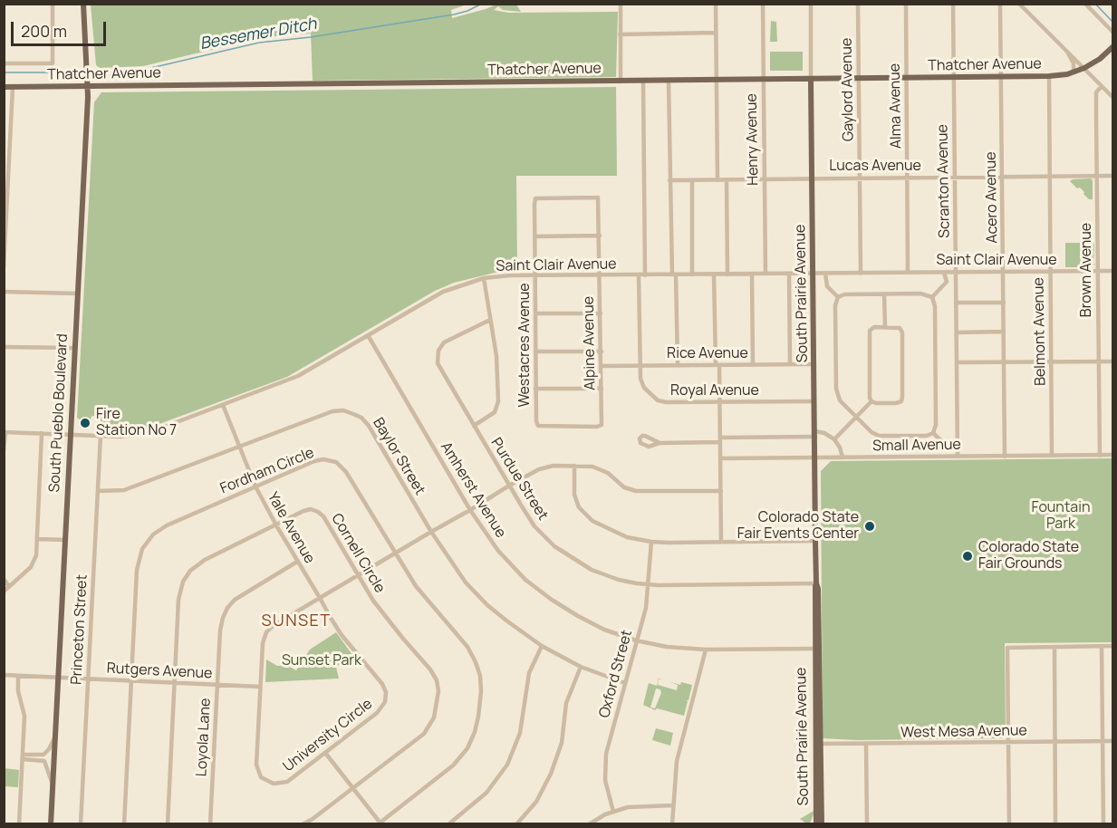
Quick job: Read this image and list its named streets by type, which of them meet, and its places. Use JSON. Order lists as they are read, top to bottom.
{
  "streets": {
    "main road": ["Thatcher Avenue", "South Prairie Avenue", "South Pueblo Boulevard"],
    "street": [
      "Gaylord Avenue",
      "Alma Avenue",
      "Henry Avenue",
      "Lucas Avenue",
      "Scranton Avenue",
      "Acero Avenue",
      "Saint Clair Avenue",
      "Brown Avenue",
      "Belmont Avenue",
      "Alpine Avenue",
      "Westacres Avenue",
      "Rice Avenue",
      "Royal Avenue",
      "Small Avenue",
      "Baylor Street",
      "Fordham Circle",
      "Purdue Street",
      "Amherst Avenue",
      "Yale Avenue",
      "Cornell Circle",
      "Princeton Street",
      "Rutgers Avenue",
      "Oxford Street",
      "West Mesa Avenue",
      "University Circle",
      "Loyola Lane"
    ]
  },
  "crossings": [
    ["Thatcher Avenue", "Gaylord Avenue"],
    ["Thatcher Avenue", "Alma Avenue"],
    ["Thatcher Avenue", "Henry Avenue"],
    ["Thatcher Avenue", "Scranton Avenue"],
    ["Thatcher Avenue", "Acero Avenue"],
    ["Thatcher Avenue", "South Prairie Avenue"],
    ["Thatcher Avenue", "Belmont Avenue"],
    ["Thatcher Avenue", "South Pueblo Boulevard"],
    ["Gaylord Avenue", "Lucas Avenue"],
    ["Gaylord Avenue", "Saint Clair Avenue"],
    ["Alma Avenue", "Lucas Avenue"],
    ["Alma Avenue", "Saint Clair Avenue"],
    ["Henry Avenue", "Lucas Avenue"],
    ["Henry Avenue", "Saint Clair Avenue"],
    ["Lucas Avenue", "Scranton Avenue"],
    ["Lucas Avenue", "Acero Avenue"],
    ["Lucas Avenue", "Brown Avenue"],
    ["Lucas Avenue", "South Prairie Avenue"],
    ["Lucas Avenue", "Belmont Avenue"],
    ["Scranton Avenue", "Saint Clair Avenue"],
    ["Scranton Avenue", "Small Avenue"],
    ["Acero Avenue", "Saint Clair Avenue"],
    ["Acero Avenue", "Small Avenue"],
    ["Saint Clair Avenue", "Brown Avenue"],
    ["Saint Clair Avenue", "South Prairie Avenue"],
    ["Saint Clair Avenue", "Belmont Avenue"],
    ["Saint Clair Avenue", "Alpine Avenue"],
    ["Saint Clair Avenue", "Westacres Avenue"],
    ["Saint Clair Avenue", "Royal Avenue"],
    ["Saint Clair Avenue", "South Pueblo Boulevard"],
    ["Saint Clair Avenue", "Amherst Avenue"],
    ["Saint Clair Avenue", "Yale Avenue"],
    ["Saint Clair Avenue", "Princeton Street"],
    ["Brown Avenue", "Small Avenue"],
    ["South Prairie Avenue", "Rice Avenue"],
    ["South Prairie Avenue", "Royal Avenue"],
    ["South Prairie Avenue", "Small Avenue"],
    ["South Prairie Avenue", "Purdue Street"],
    ["South Prairie Avenue", "Amherst Avenue"],
    ["South Prairie Avenue", "West Mesa Avenue"],
    ["Belmont Avenue", "Small Avenue"],
    ["Alpine Avenue", "Westacres Avenue"],
    ["Alpine Avenue", "Rice Avenue"],
    ["Rice Avenue", "Royal Avenue"],
    ["South Pueblo Boulevard", "Rutgers Avenue"],
    ["Baylor Street", "Yale Avenue"],
    ["Baylor Street", "Princeton Street"],
    ["Baylor Street", "Oxford Street"],
    ["Fordham Circle", "Yale Avenue"],
    ["Fordham Circle", "Rutgers Avenue"],
    ["Purdue Street", "Oxford Street"],
    ["Amherst Avenue", "Oxford Street"],
    ["Yale Avenue", "Cornell Circle"],
    ["Yale Avenue", "University Circle"],
    ["Yale Avenue", "Loyola Lane"],
    ["Cornell Circle", "Rutgers Avenue"],
    ["Princeton Street", "Rutgers Avenue"],
    ["Rutgers Avenue", "University Circle"],
    ["Rutgers Avenue", "Loyola Lane"]
  ],
  "districts": ["SUNSET"],
  "water": ["Bessemer Ditch"],
  "parks": ["Fountain Park", "Sunset Park"],
  "places": ["Fire Station No 7", "Colorado State Fair Events Center", "Colorado State Fair Grounds"],
  "scale_bar": "200 m"
}
